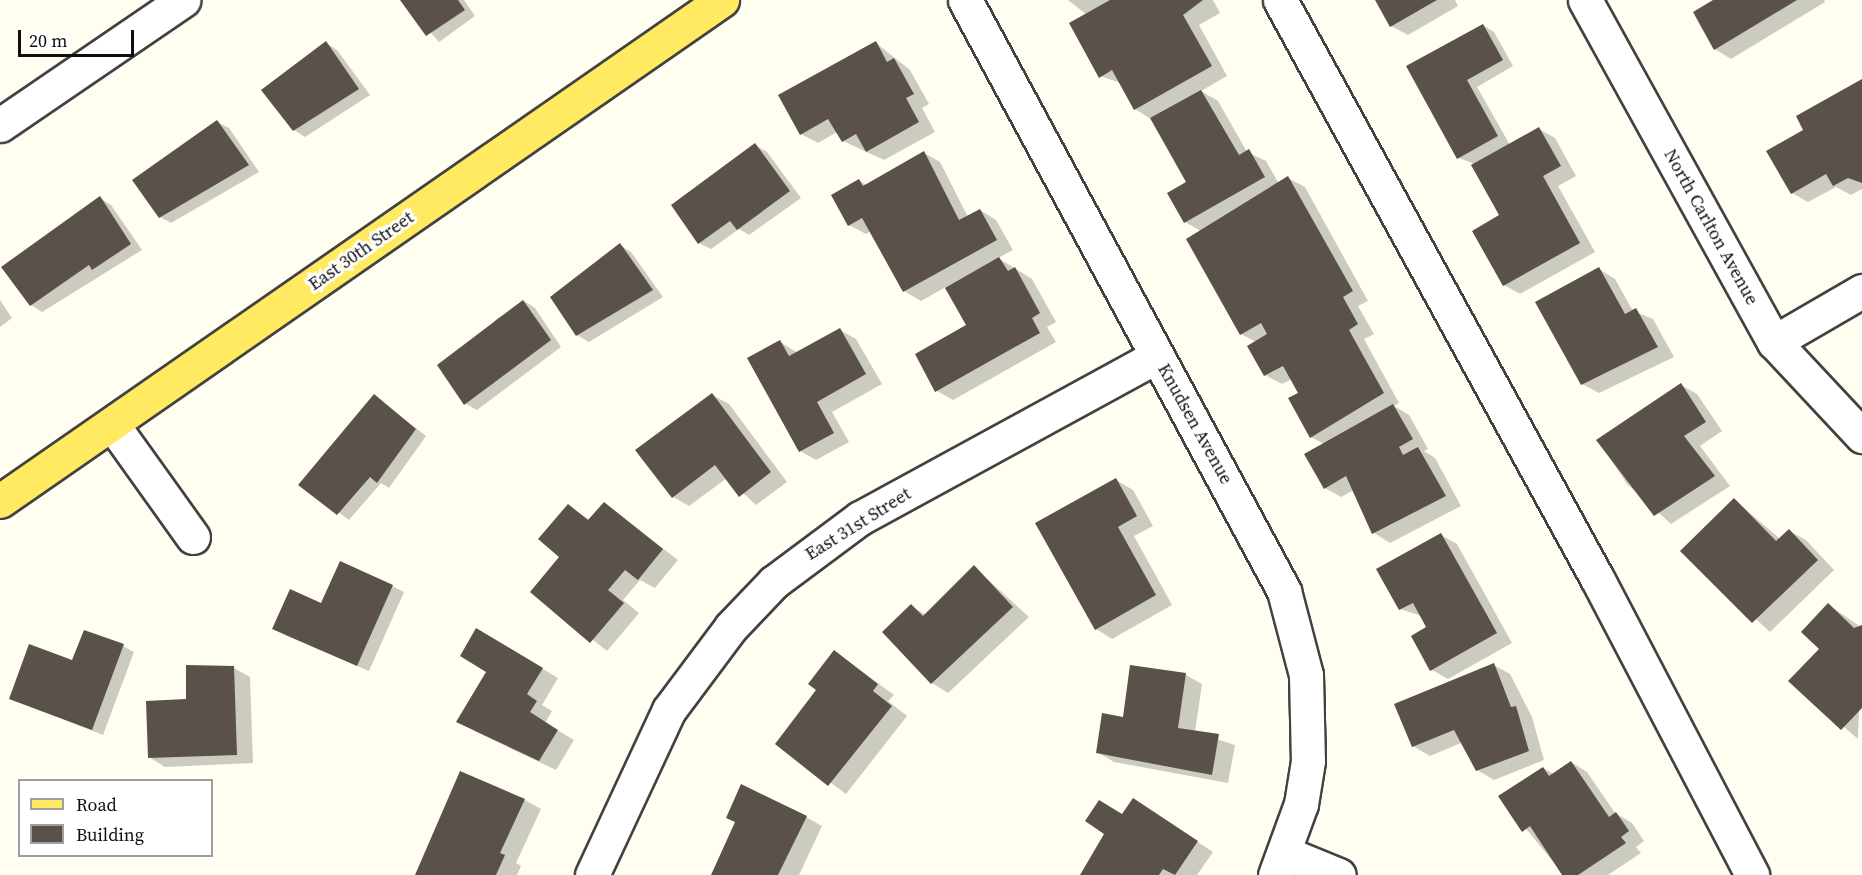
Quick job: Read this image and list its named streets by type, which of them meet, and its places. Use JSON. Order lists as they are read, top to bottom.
{
  "streets": {
    "main road": ["East 30th Street"],
    "street": ["North Carlton Avenue", "Knudsen Avenue", "East 31st Street"]
  },
  "crossings": [
    ["Knudsen Avenue", "East 31st Street"]
  ],
  "legend": ["Road", "Building"],
  "scale_bar": "20 m"
}
